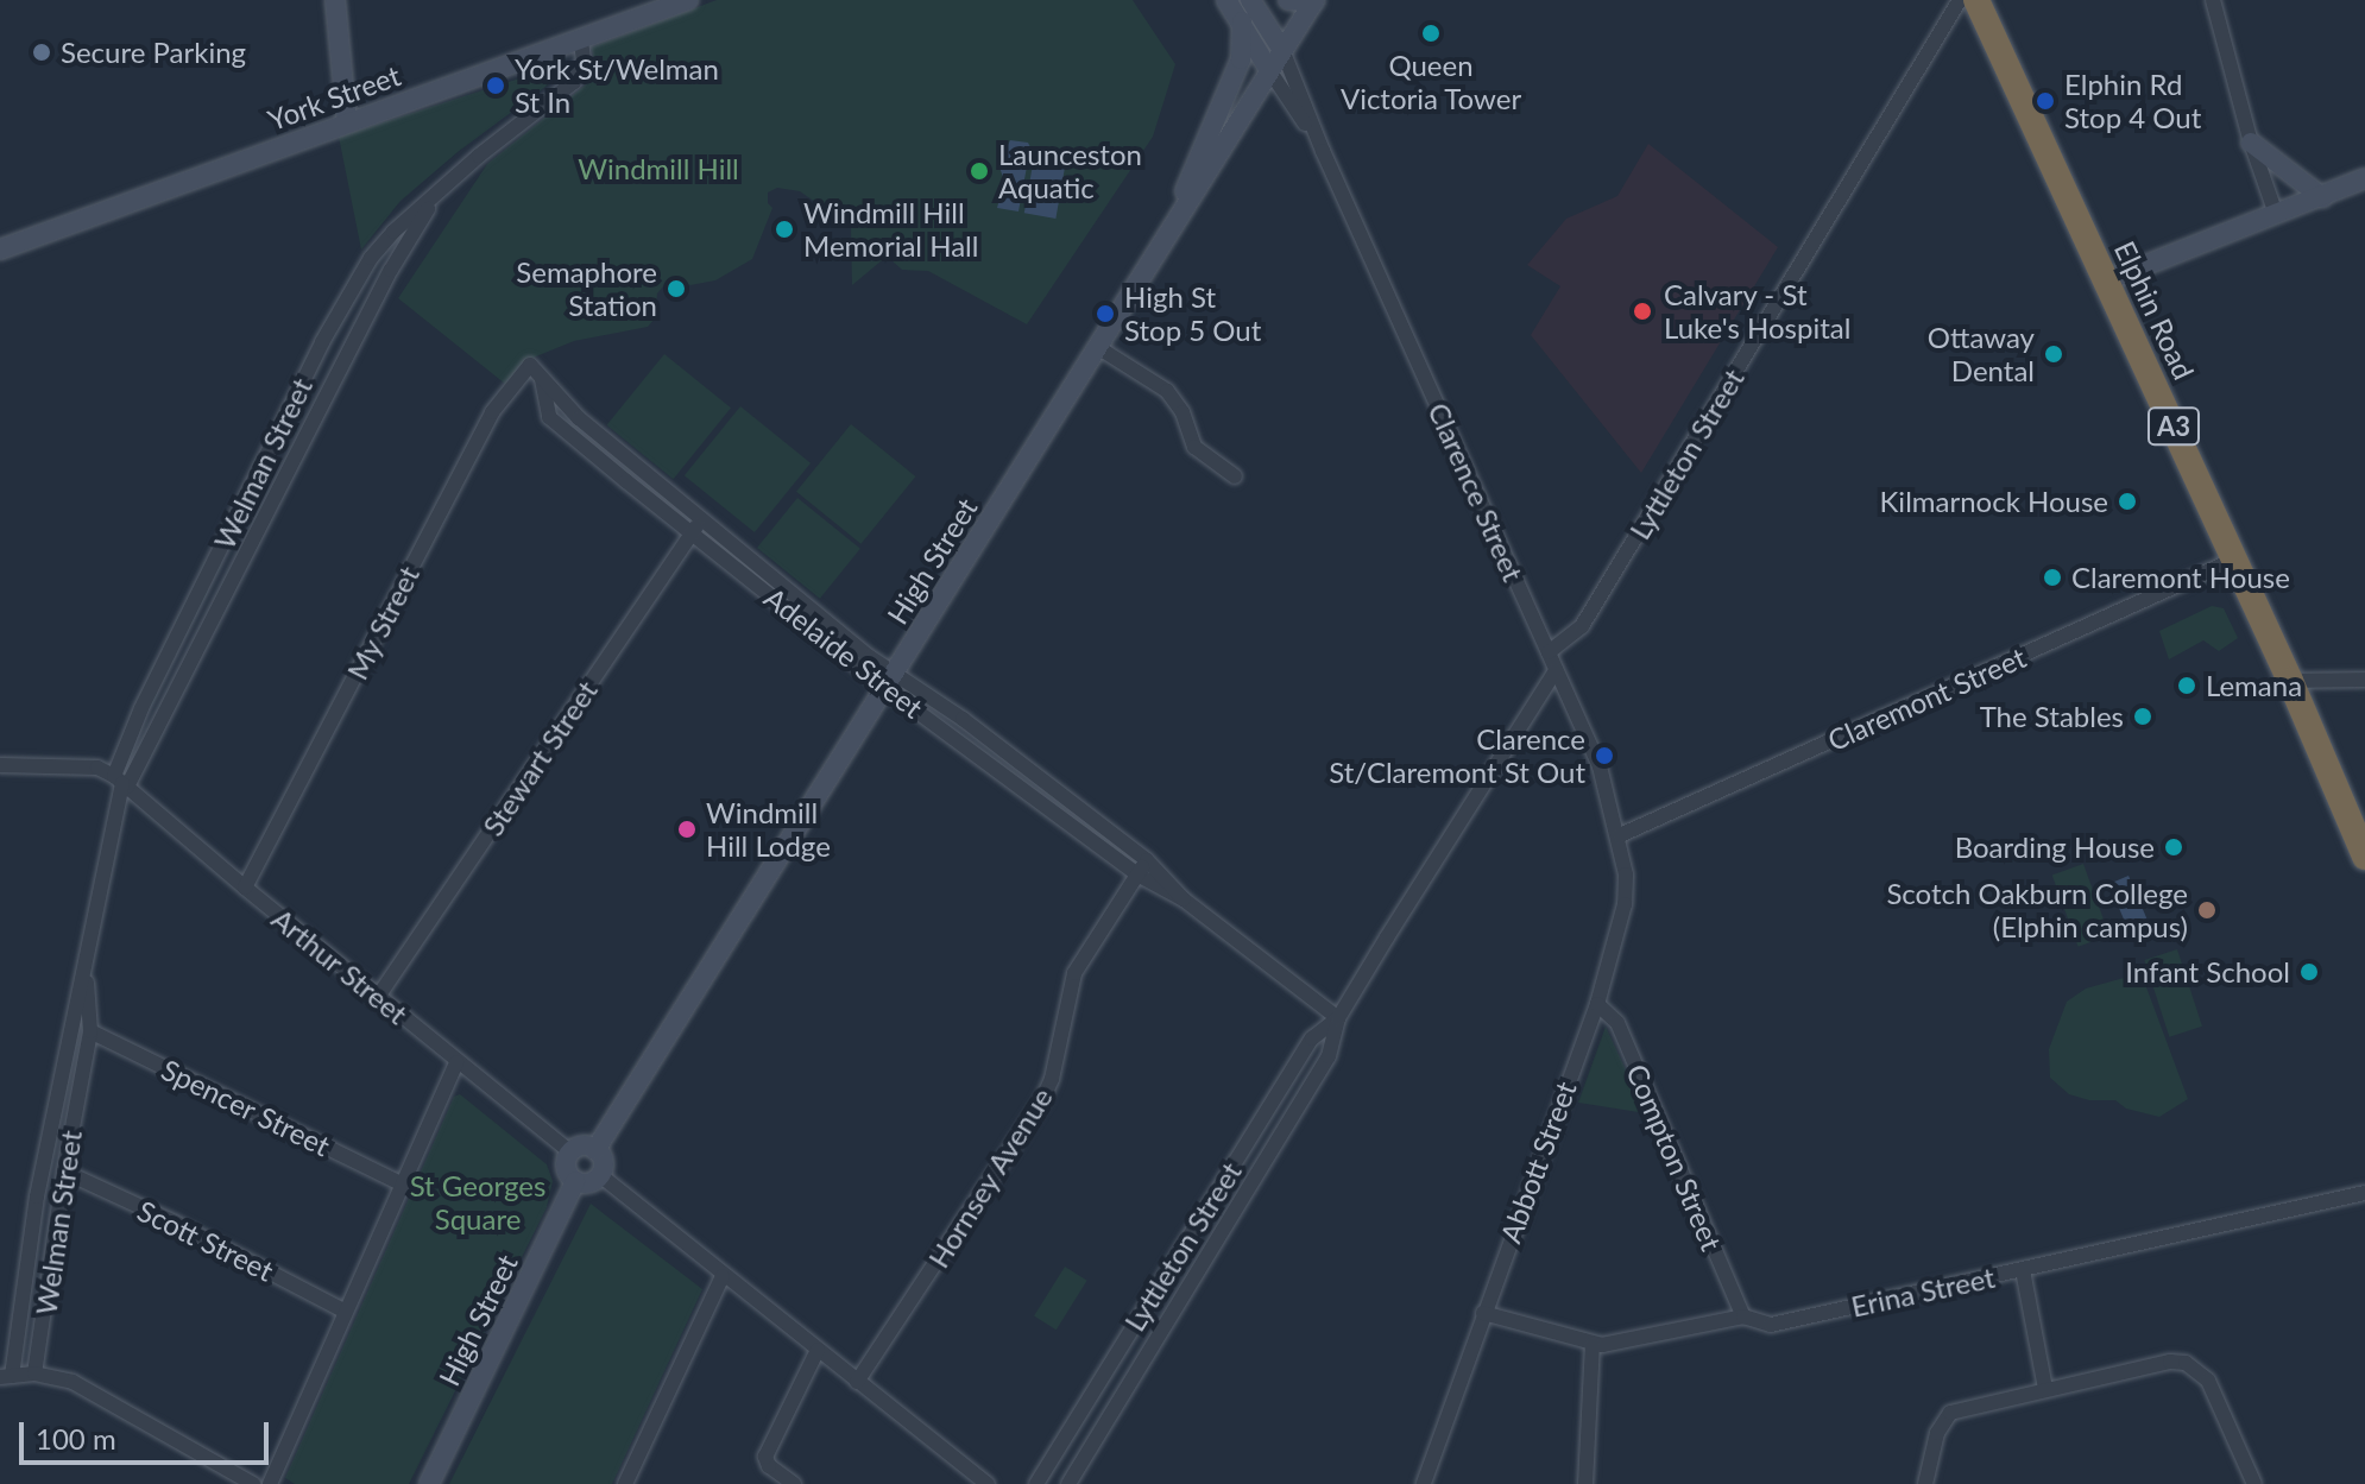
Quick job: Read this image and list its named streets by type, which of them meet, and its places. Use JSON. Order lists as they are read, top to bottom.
{
  "streets": {
    "highway": ["Elphin Road", "A3"],
    "main road": ["York Street", "High Street"],
    "street": [
      "Lyttleton Street",
      "Welman Street",
      "Clarence Street",
      "My Street",
      "Adelaide Street",
      "Claremont Street",
      "Stewart Street",
      "Arthur Street",
      "Spencer Street",
      "Compton Street",
      "Abbott Street",
      "Hornsey Avenue",
      "Scott Street",
      "Erina Street"
    ]
  },
  "crossings": [
    ["York Street", "Welman Street"],
    ["Elphin Road", "Claremont Street"],
    ["Lyttleton Street", "Clarence Street"],
    ["Lyttleton Street", "Adelaide Street"],
    ["Welman Street", "Arthur Street"],
    ["Welman Street", "Spencer Street"],
    ["Welman Street", "Scott Street"],
    ["Clarence Street", "High Street"],
    ["Clarence Street", "Claremont Street"],
    ["Clarence Street", "Abbott Street"],
    ["High Street", "Adelaide Street"],
    ["High Street", "Arthur Street"],
    ["My Street", "Adelaide Street"],
    ["My Street", "Arthur Street"],
    ["Adelaide Street", "Stewart Street"],
    ["Adelaide Street", "Hornsey Avenue"],
    ["Claremont Street", "Abbott Street"],
    ["Stewart Street", "Arthur Street"],
    ["Compton Street", "Abbott Street"],
    ["Compton Street", "Erina Street"],
    ["Abbott Street", "Erina Street"]
  ],
  "parks": ["Windmill Hill", "St Georges Square"],
  "places": [
    "Queen Victoria Tower",
    "Secure Parking",
    "York St/Welman St In",
    "Elphin Rd Stop 4 Out",
    "Launceston Aquatic",
    "Windmill Hill Memorial Hall",
    "Semaphore Station",
    "Calvary - St Luke's Hospital",
    "High St Stop 5 Out",
    "Ottaway Dental",
    "Kilmarnock House",
    "Claremont House",
    "Lemana",
    "The Stables",
    "Clarence St/Claremont St Out",
    "Windmill Hill Lodge",
    "Boarding House",
    "Scotch Oakburn College (Elphin campus)",
    "Infant School"
  ],
  "scale_bar": "100 m"
}
